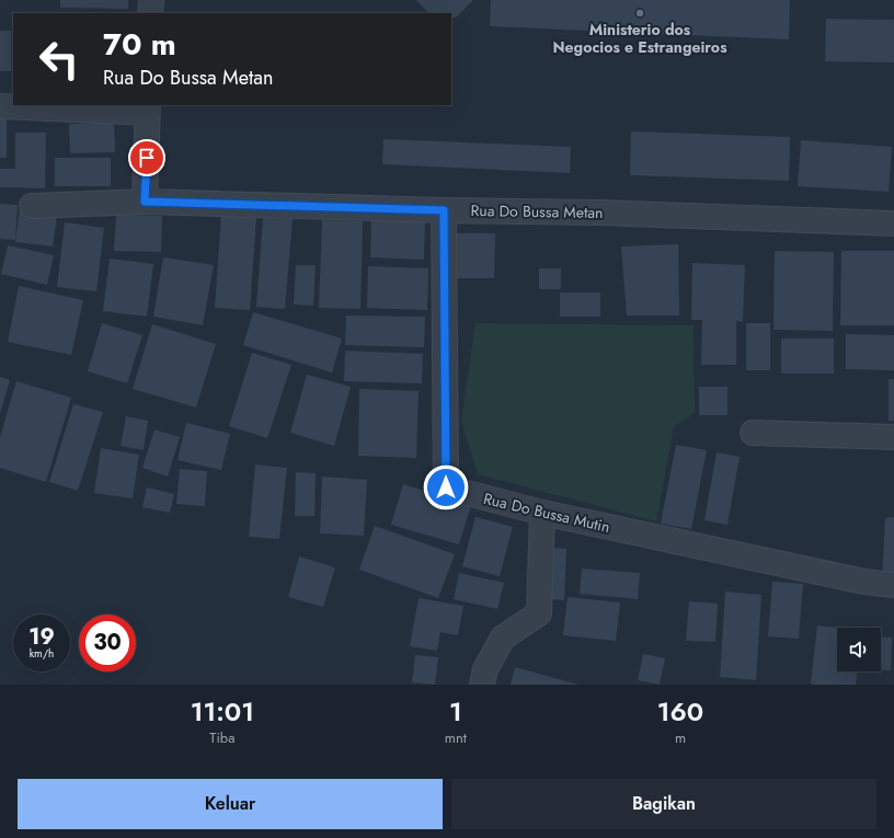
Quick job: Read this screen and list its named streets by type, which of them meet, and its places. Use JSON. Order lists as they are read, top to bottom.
{
  "streets": {
    "street": ["Rua Do Bussa Metan", "Rua Do Bussa Mutin"]
  },
  "crossings": [
    ["Rua Do Bussa Metan", "Rua Do Bussa Mutin"]
  ],
  "places": ["Ministerio dos Negocios e Estrangeiros"],
  "page": {
    "turn": ["70 m", "Rua Do Bussa Metan"],
    "speed": "19 km/h",
    "limit": "30",
    "eta": [
      "11:01",
      "Tiba",
      "1",
      "mnt",
      "160",
      "m"
    ],
    "buttons": ["Keluar", "Bagikan"]
  }
}
